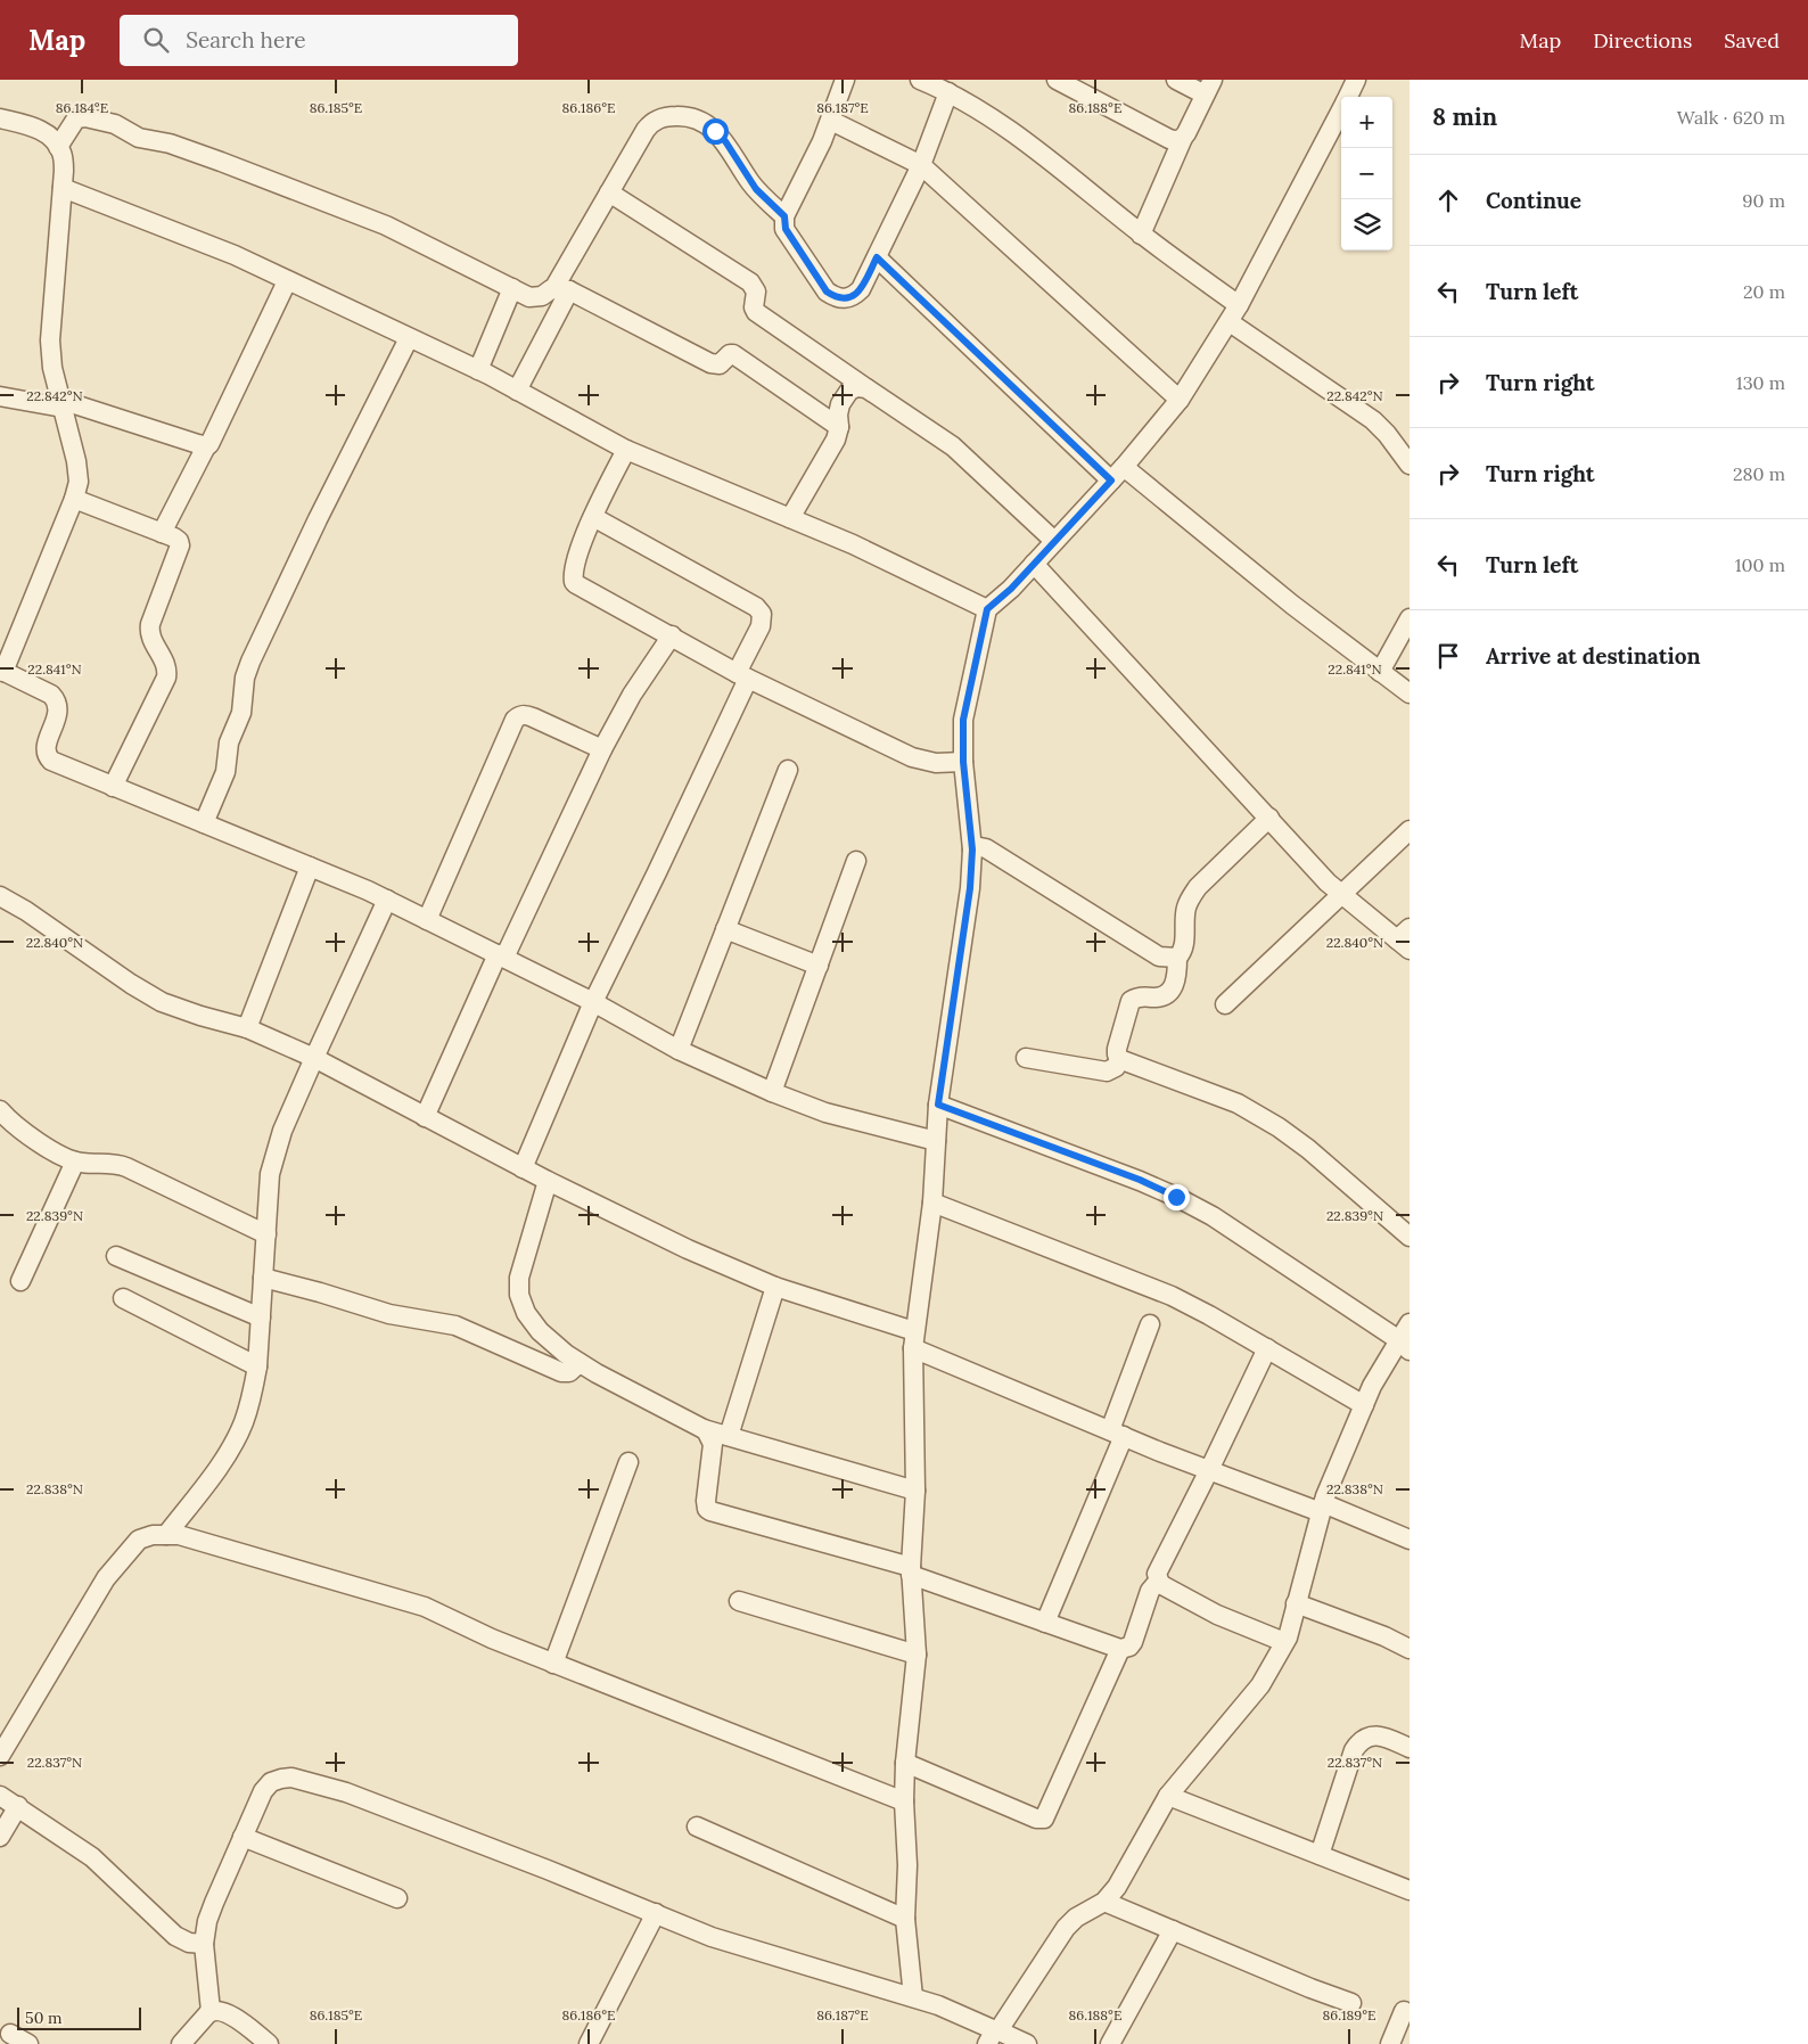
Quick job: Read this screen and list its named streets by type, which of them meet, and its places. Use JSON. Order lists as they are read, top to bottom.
{
  "scale_bar": "50 m",
  "page": {
    "header": "Map",
    "search": "Search here",
    "nav": ["Map", "Directions", "Saved"],
    "heading": ["8 min", "Walk · 620 m"],
    "map_buttons": ["+", "−"],
    "list": [
      ["Continue", "90 m"],
      ["Turn left", "20 m"],
      ["Turn right", "130 m"],
      ["Turn right", "280 m"],
      ["Turn left", "100 m"],
      "Arrive at destination"
    ],
    "scale": "50 m"
  },
  "coordinates": [
    "86.184°E",
    "86.185°E",
    "86.186°E",
    "86.187°E",
    "86.188°E",
    "22.842°N",
    "22.841°N",
    "22.840°N",
    "22.839°N",
    "22.838°N",
    "22.837°N",
    "86.189°E"
  ]
}
